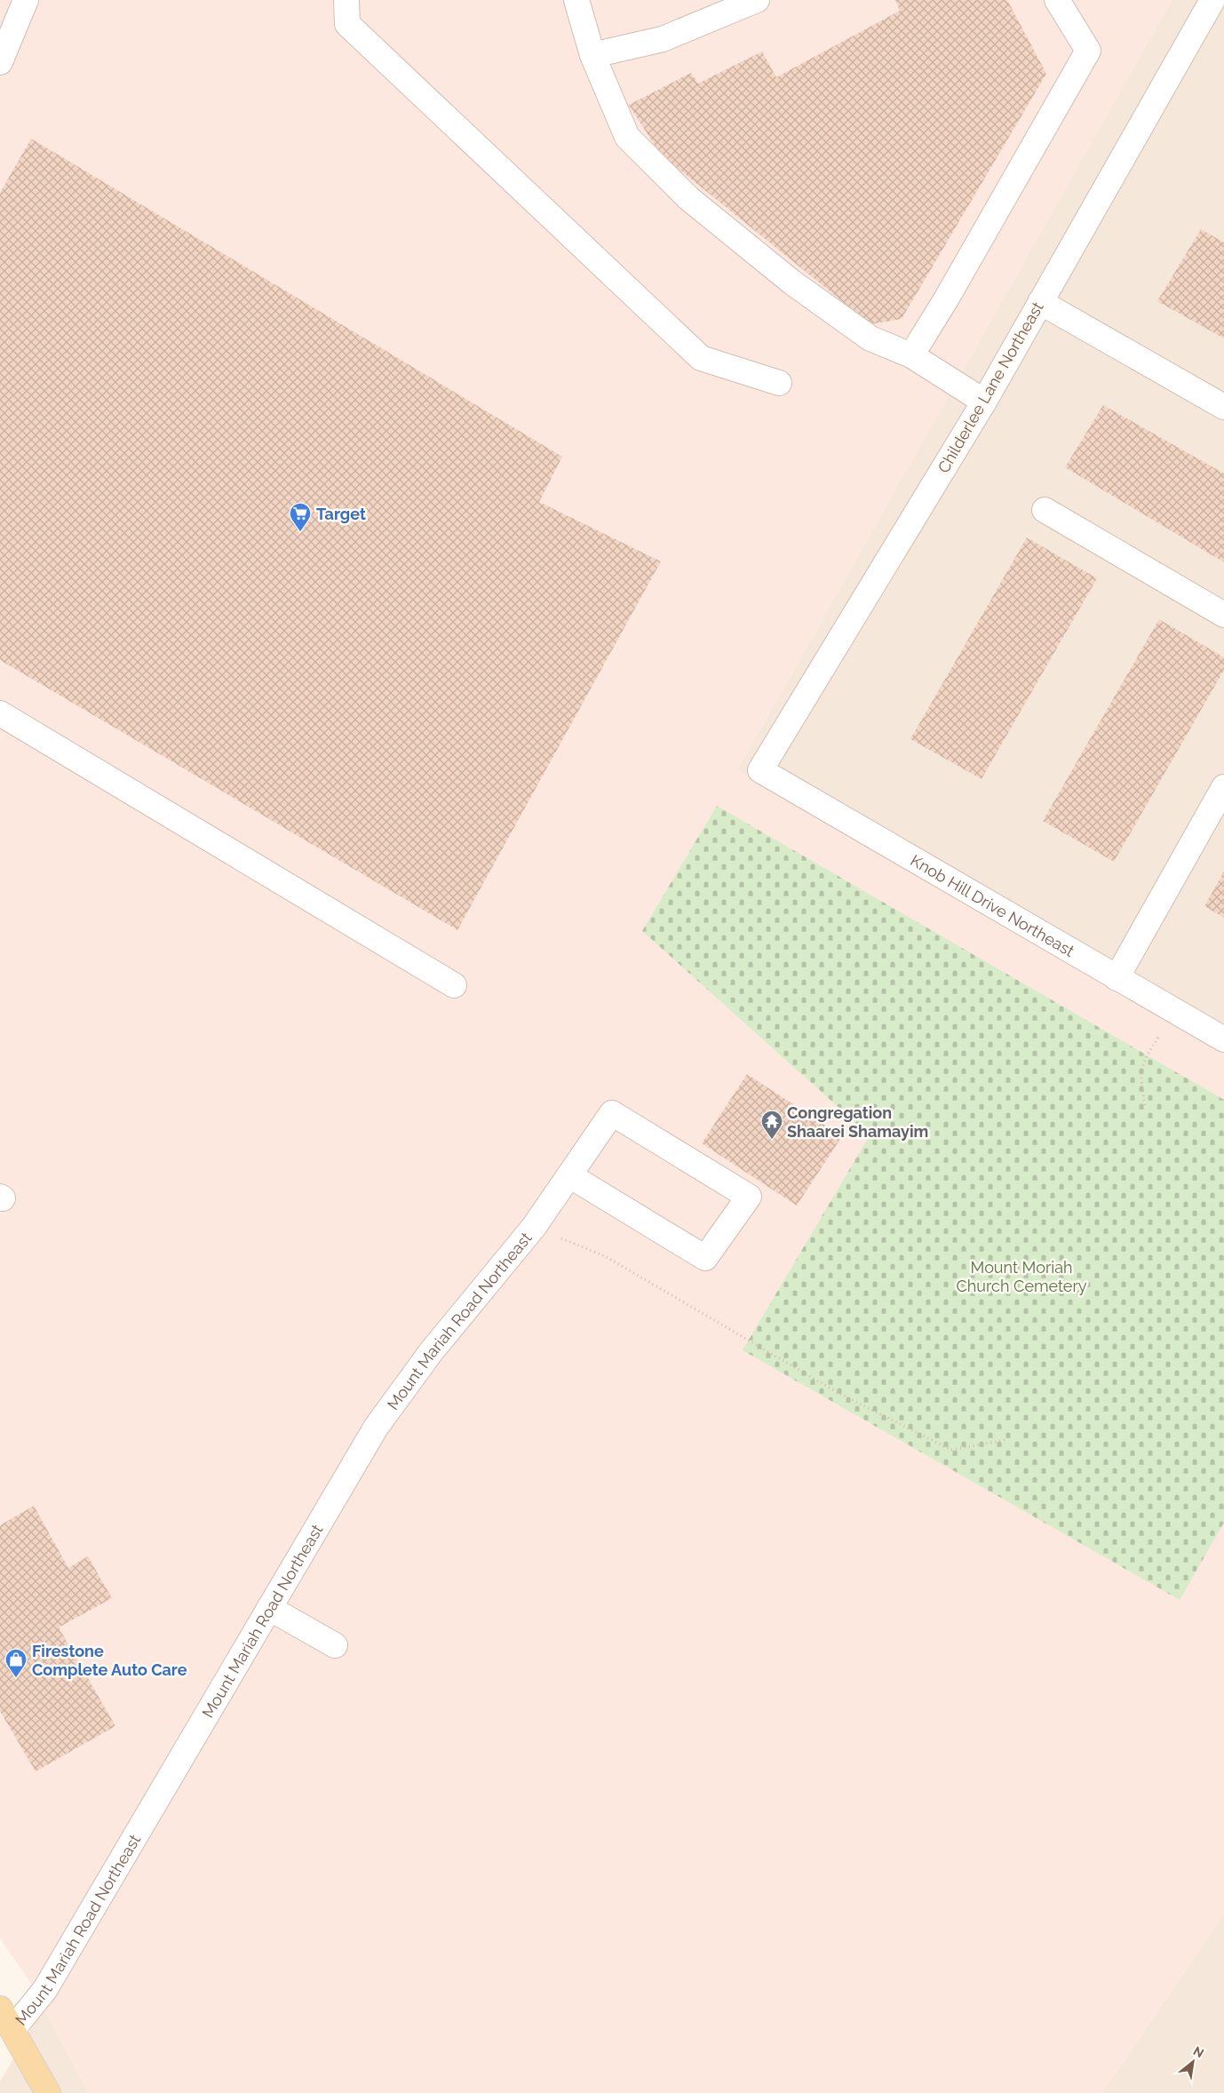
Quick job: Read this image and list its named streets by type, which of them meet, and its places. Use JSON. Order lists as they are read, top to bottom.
{
  "streets": {
    "street": ["Childerlee Lane Northeast", "Knob Hill Drive Northeast", "Mount Mariah Road Northeast"]
  },
  "crossings": [
    ["Childerlee Lane Northeast", "Knob Hill Drive Northeast"]
  ],
  "parks": ["Mount Moriah Church Cemetery"],
  "places": {
    "supermarket": ["Target"],
    "temple": ["Congregation Shaarei Shamayim"],
    "shop": ["Firestone Complete Auto Care"]
  },
  "north": "top right"
}
